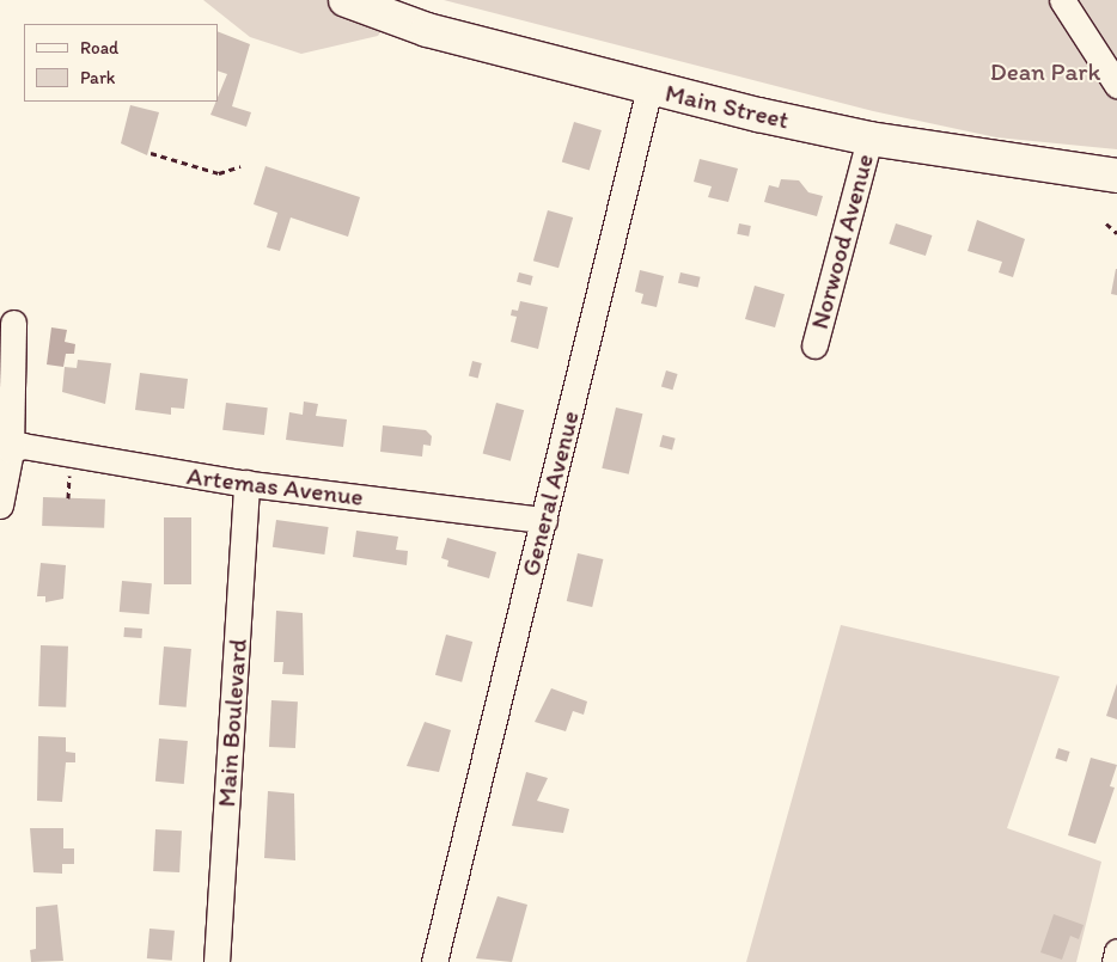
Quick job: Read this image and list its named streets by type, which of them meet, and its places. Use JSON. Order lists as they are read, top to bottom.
{
  "streets": {
    "main road": ["Main Street"],
    "street": [
      "Norwood Avenue",
      "Artemas Avenue",
      "General Avenue",
      "Main Boulevard"
    ]
  },
  "crossings": [
    ["Main Street", "Norwood Avenue"],
    ["Main Street", "General Avenue"],
    ["Artemas Avenue", "General Avenue"],
    ["Artemas Avenue", "Main Boulevard"]
  ],
  "parks": ["Dean Park"],
  "legend": ["Road", "Park"]
}
